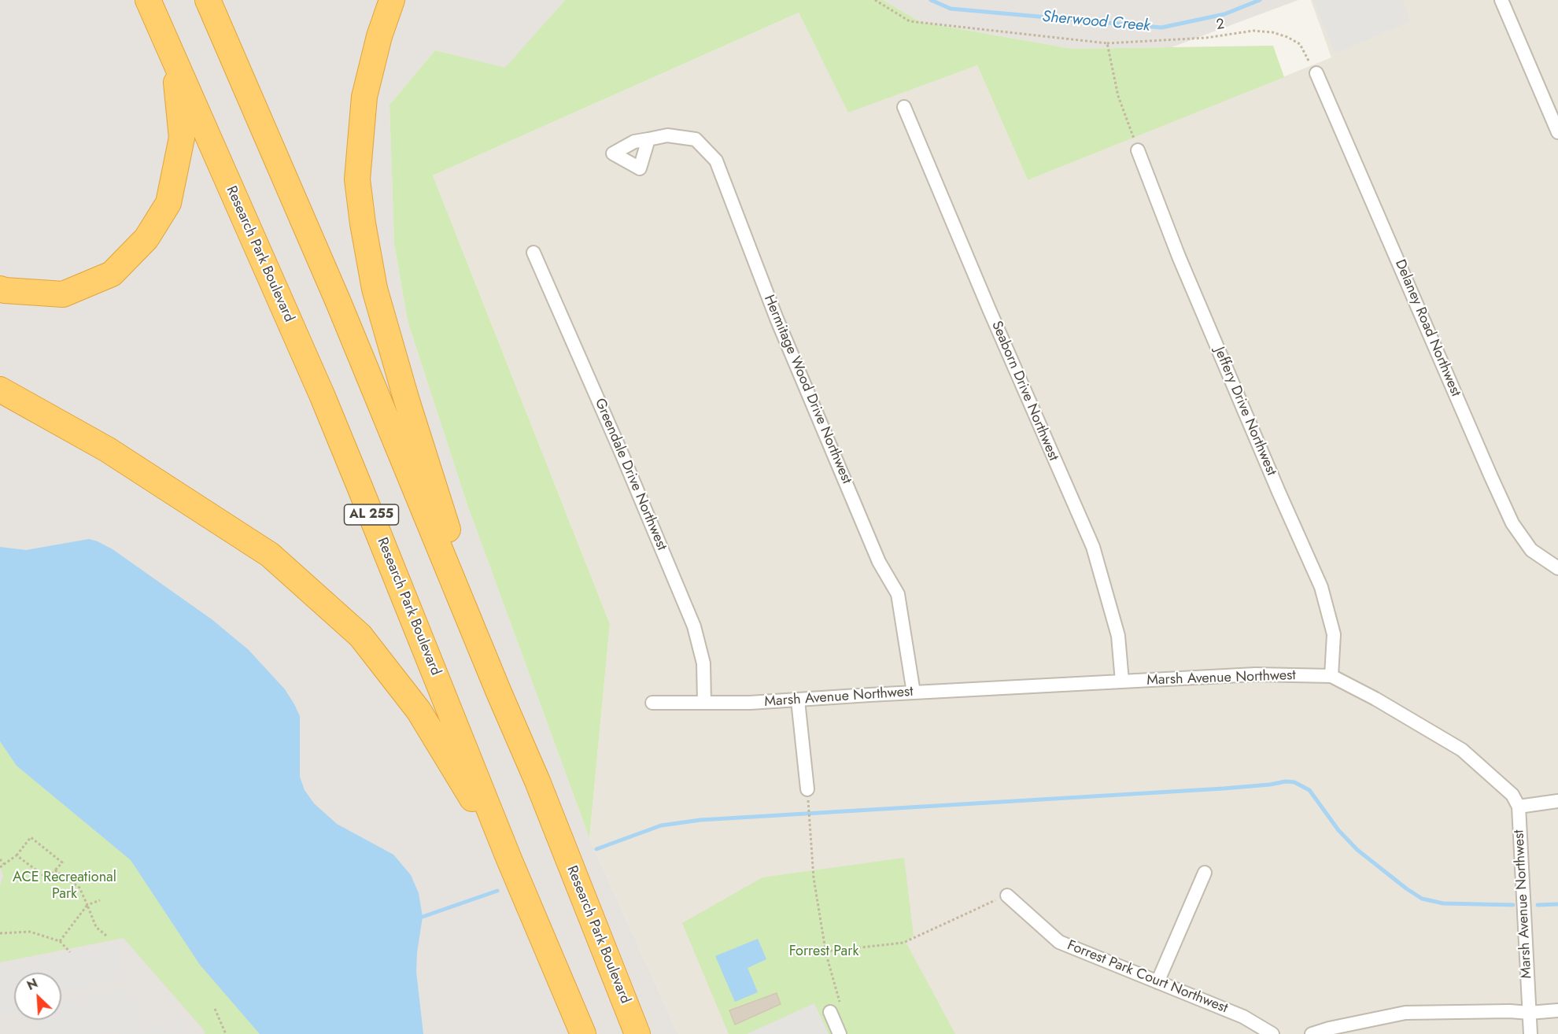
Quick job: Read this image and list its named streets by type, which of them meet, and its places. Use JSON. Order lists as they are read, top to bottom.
{
  "streets": {
    "highway": ["Research Park Boulevard", "AL 255"],
    "street": [
      "Delaney Road Northwest",
      "Hermitage Wood Drive Northwest",
      "Seaborn Drive Northwest",
      "Jeffery Drive Northwest",
      "Greendale Drive Northwest",
      "Marsh Avenue Northwest",
      "Forrest Park Court Northwest"
    ],
    "path": ["2"]
  },
  "crossings": [
    ["2", "Delaney Road Northwest"],
    ["Hermitage Wood Drive Northwest", "Marsh Avenue Northwest"],
    ["Seaborn Drive Northwest", "Marsh Avenue Northwest"],
    ["Jeffery Drive Northwest", "Marsh Avenue Northwest"],
    ["Greendale Drive Northwest", "Marsh Avenue Northwest"]
  ],
  "water": ["Sherwood Creek"],
  "parks": ["ACE Recreational Park", "Forrest Park"],
  "north": "top left"
}
